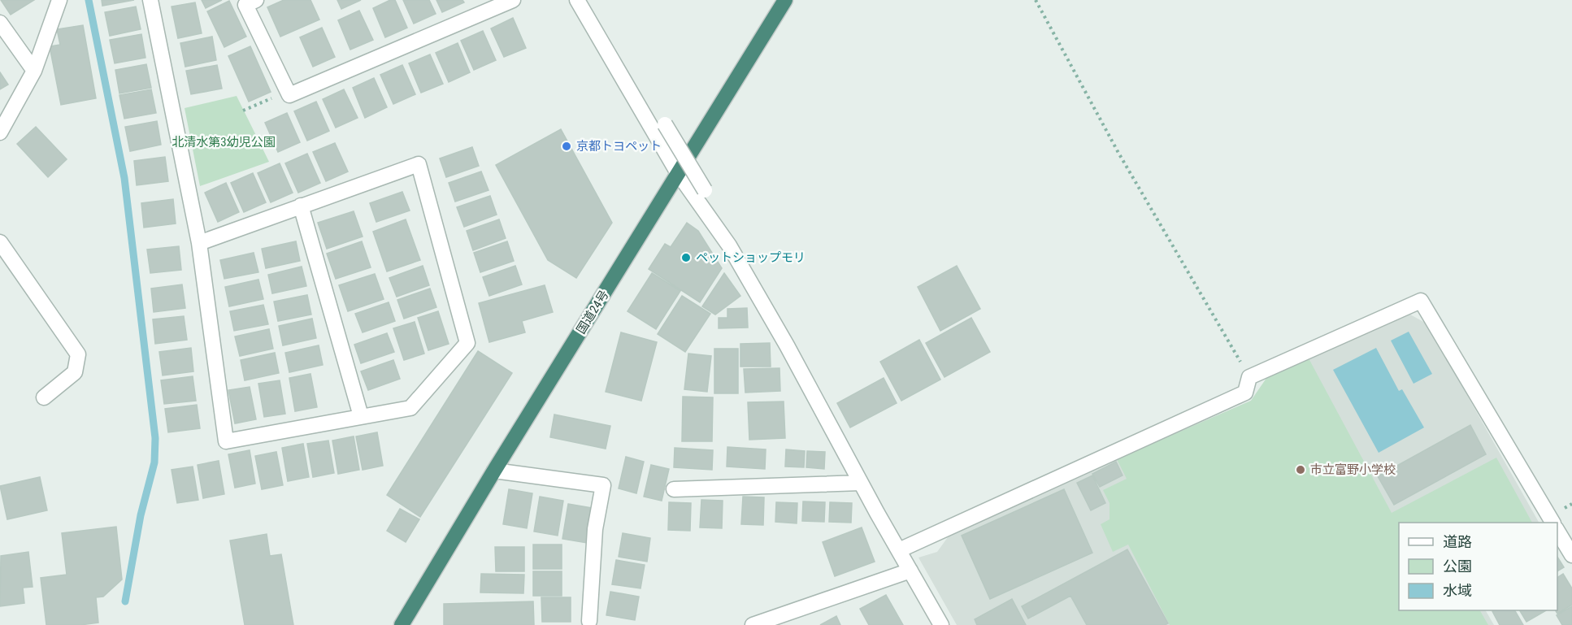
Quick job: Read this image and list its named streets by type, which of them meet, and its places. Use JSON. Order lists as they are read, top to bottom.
{
  "streets": {
    "highway": ["国道24号"]
  },
  "parks": ["北清水第3幼児公園"],
  "places": ["京都トヨペット", "ペットショップモリ", "市立富野小学校"],
  "legend": ["道路", "公園", "水域"]
}
